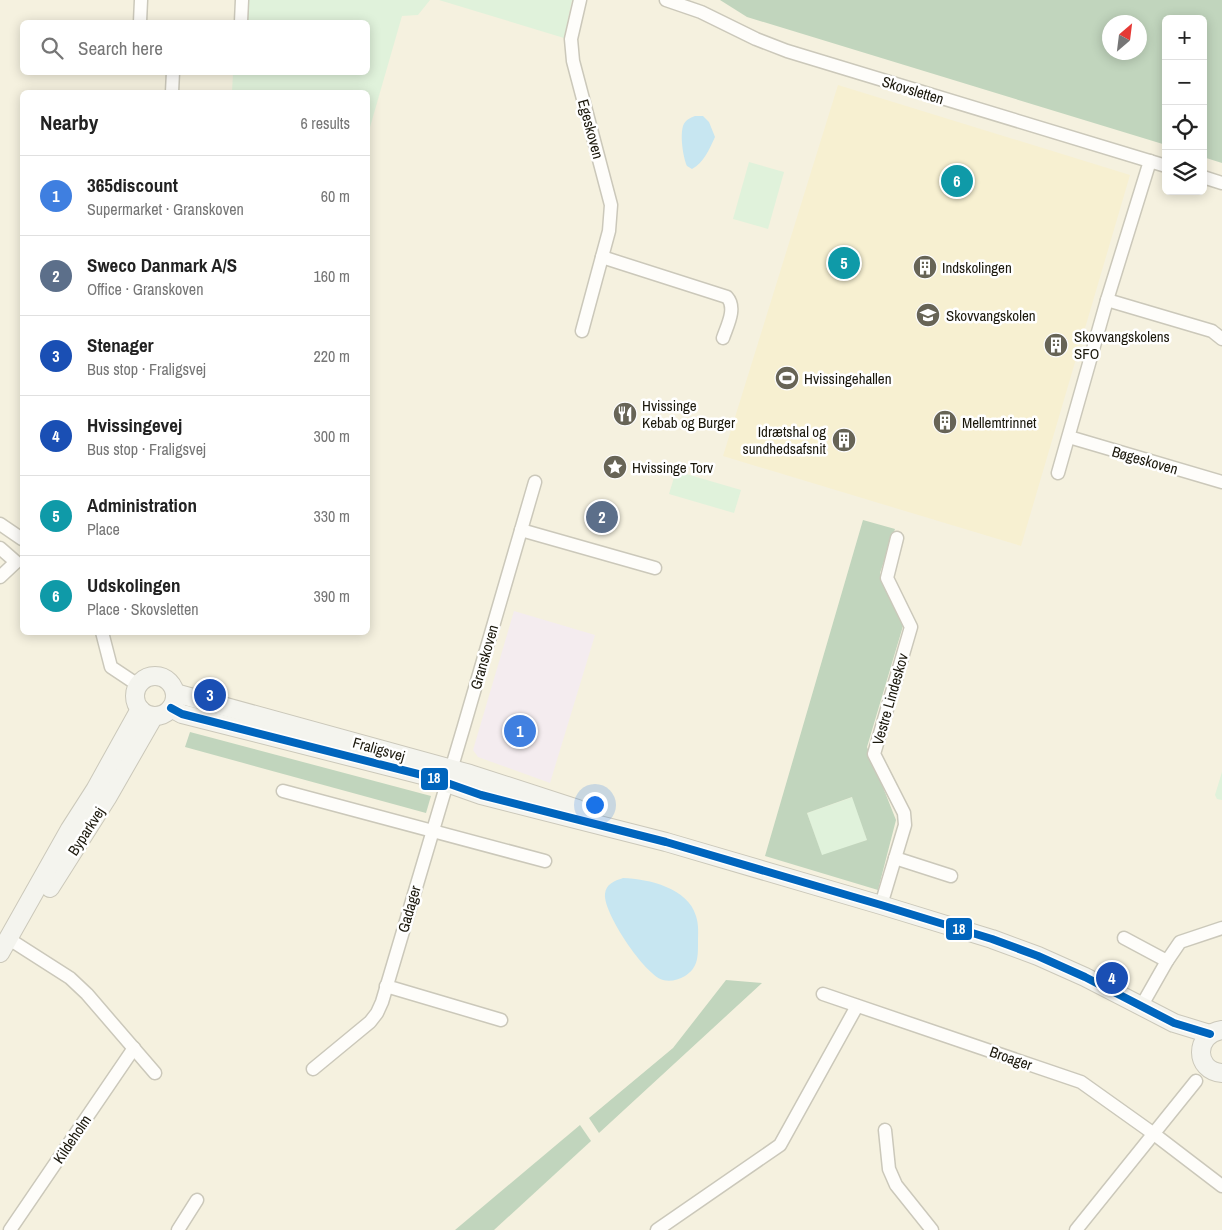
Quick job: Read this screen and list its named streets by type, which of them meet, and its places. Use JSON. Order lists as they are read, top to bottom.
{
  "streets": {
    "street": [
      "Skovsletten",
      "Egeskoven",
      "Bøgeskoven",
      "Granskoven",
      "Vestre Lindeskov",
      "Fraligsvej",
      "Byparkvej",
      "Gadager",
      "Broager",
      "Kildeholm"
    ]
  },
  "crossings": [
    ["Granskoven", "Fraligsvej"],
    ["Granskoven", "Gadager"],
    ["Vestre Lindeskov", "Fraligsvej"],
    ["Fraligsvej", "Byparkvej"],
    ["Fraligsvej", "Gadager"]
  ],
  "places": {
    "building": [
      "Indskolingen",
      "Skovvangskolens SFO",
      "Mellemtrinnet",
      "Idrætshal og sundhedsafsnit"
    ],
    "school or university": ["Skovvangskolen"],
    "sports": ["Hvissingehallen"],
    "restaurant": ["Hvissinge Kebab og Burger"],
    "place": ["Hvissinge Torv"]
  },
  "lines": ["transit line 18"],
  "north": "top right",
  "page": {
    "map_buttons": ["+", "−"],
    "search": "Search here",
    "heading": ["Nearby", "6 results"],
    "list": [
      {
        "mark": "1",
        "name": "365discount",
        "note": "Supermarket · Granskoven",
        "value": "60 m"
      },
      {
        "mark": "2",
        "name": "Sweco Danmark A/S",
        "note": "Office · Granskoven",
        "value": "160 m"
      },
      {
        "mark": "3",
        "name": "Stenager",
        "note": "Bus stop · Fraligsvej",
        "value": "220 m"
      },
      {
        "mark": "4",
        "name": "Hvissingevej",
        "note": "Bus stop · Fraligsvej",
        "value": "300 m"
      },
      {
        "mark": "5",
        "name": "Administration",
        "note": "Place",
        "value": "330 m"
      },
      {
        "mark": "6",
        "name": "Udskolingen",
        "note": "Place · Skovsletten",
        "value": "390 m"
      }
    ],
    "pins": [
      "6",
      "5",
      "2",
      "3",
      "1",
      "4"
    ]
  }
}
